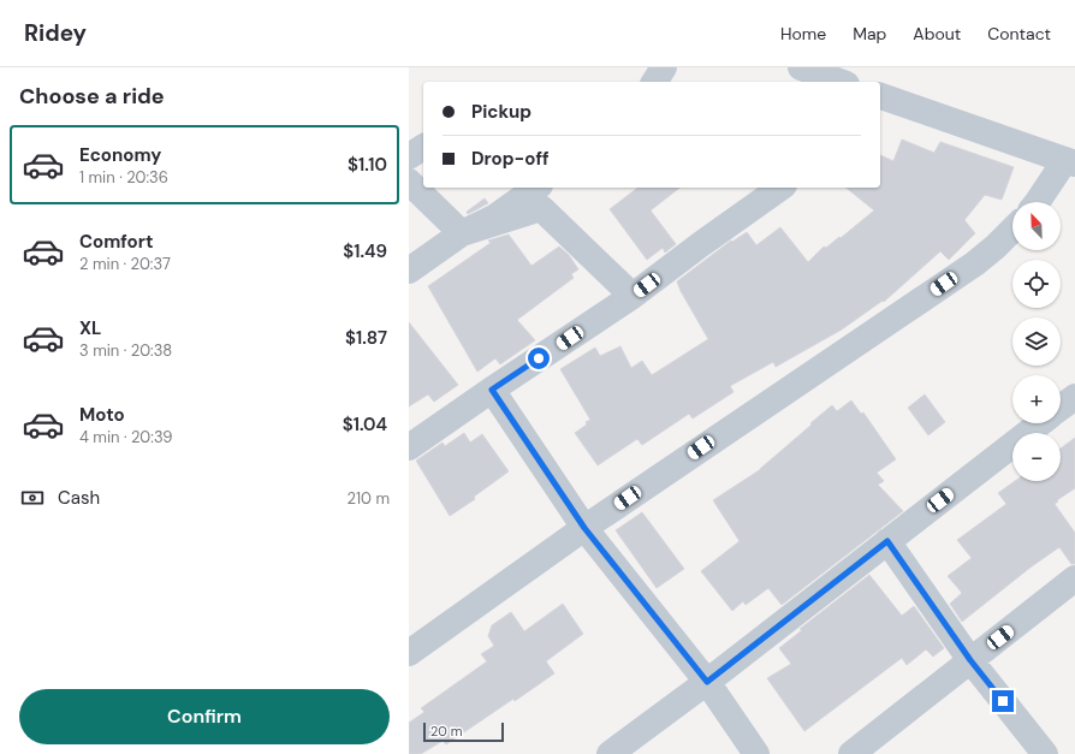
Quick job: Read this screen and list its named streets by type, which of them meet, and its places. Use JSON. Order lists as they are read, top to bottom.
{
  "scale_bar": "20 m",
  "north": "top left",
  "page": {
    "header": "Ridey",
    "nav": [
      "Home",
      "Map",
      "About",
      "Contact"
    ],
    "heading": "Choose a ride",
    "banner": ["Pickup", "Drop-off"],
    "list": [
      {
        "name": "Economy",
        "note": "1 min · 20:36",
        "value": "$1.10"
      },
      {
        "name": "Comfort",
        "note": "2 min · 20:37",
        "value": "$1.49"
      },
      {
        "name": "XL",
        "note": "3 min · 20:38",
        "value": "$1.87"
      },
      {
        "name": "Moto",
        "note": "4 min · 20:39",
        "value": "$1.04"
      }
    ],
    "map_buttons": ["+", "−"],
    "pay": ["Cash", "210 m"],
    "buttons": "Confirm",
    "scale": "20 m"
  }
}
